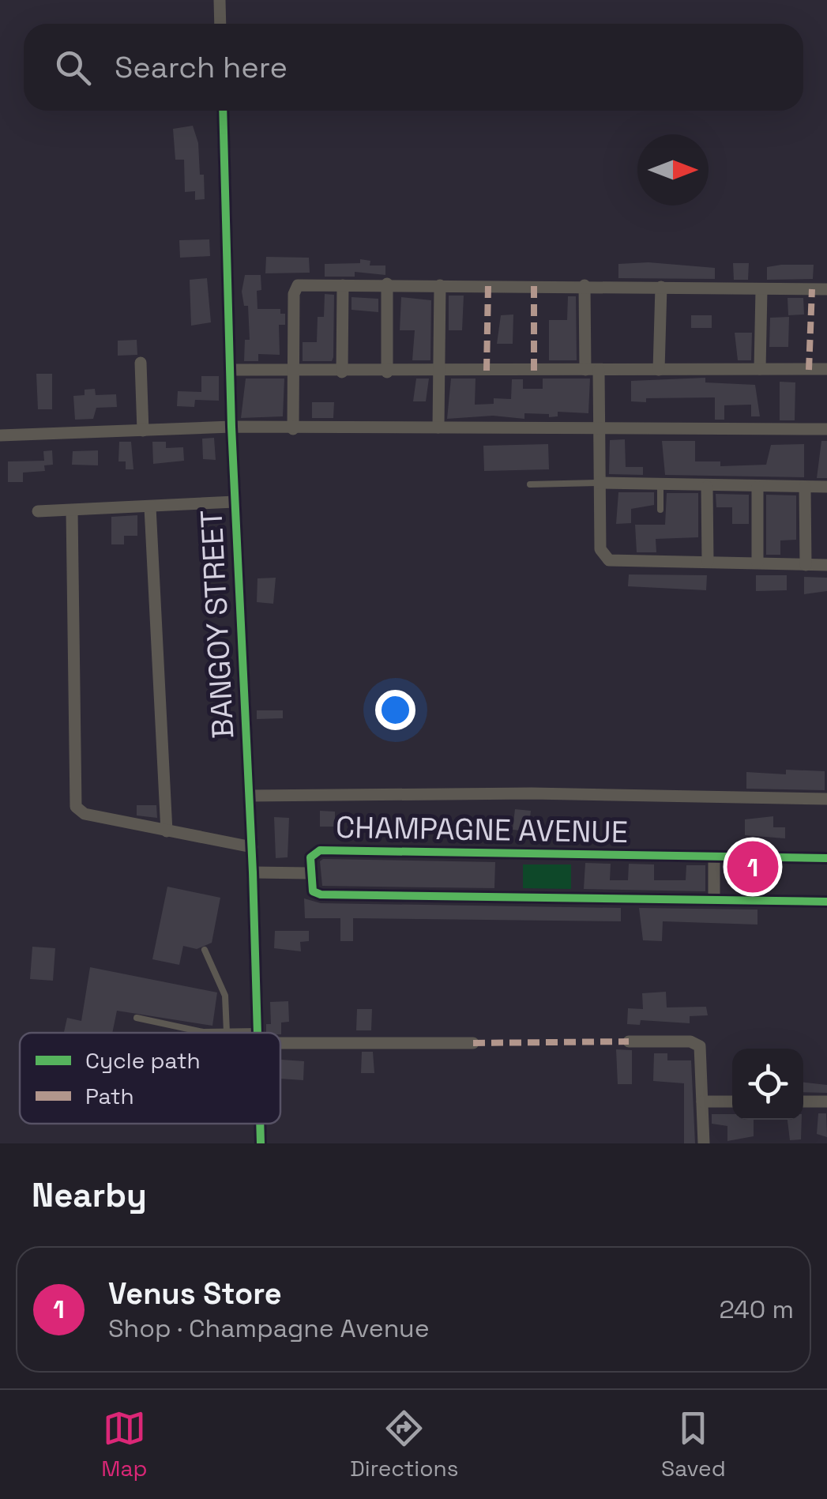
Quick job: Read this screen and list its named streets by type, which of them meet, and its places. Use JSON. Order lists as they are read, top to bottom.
{
  "streets": {
    "street": ["BANGOY STREET", "CHAMPAGNE AVENUE"]
  },
  "legend": ["Cycle path", "Path"],
  "north": "right",
  "page": {
    "search": "Search here",
    "pins": "1",
    "heading": "Nearby",
    "list": [
      {
        "mark": "1",
        "name": "Venus Store",
        "note": "Shop · Champagne Avenue",
        "value": "240 m"
      }
    ],
    "nav": ["Map", "Directions", "Saved"]
  }
}
